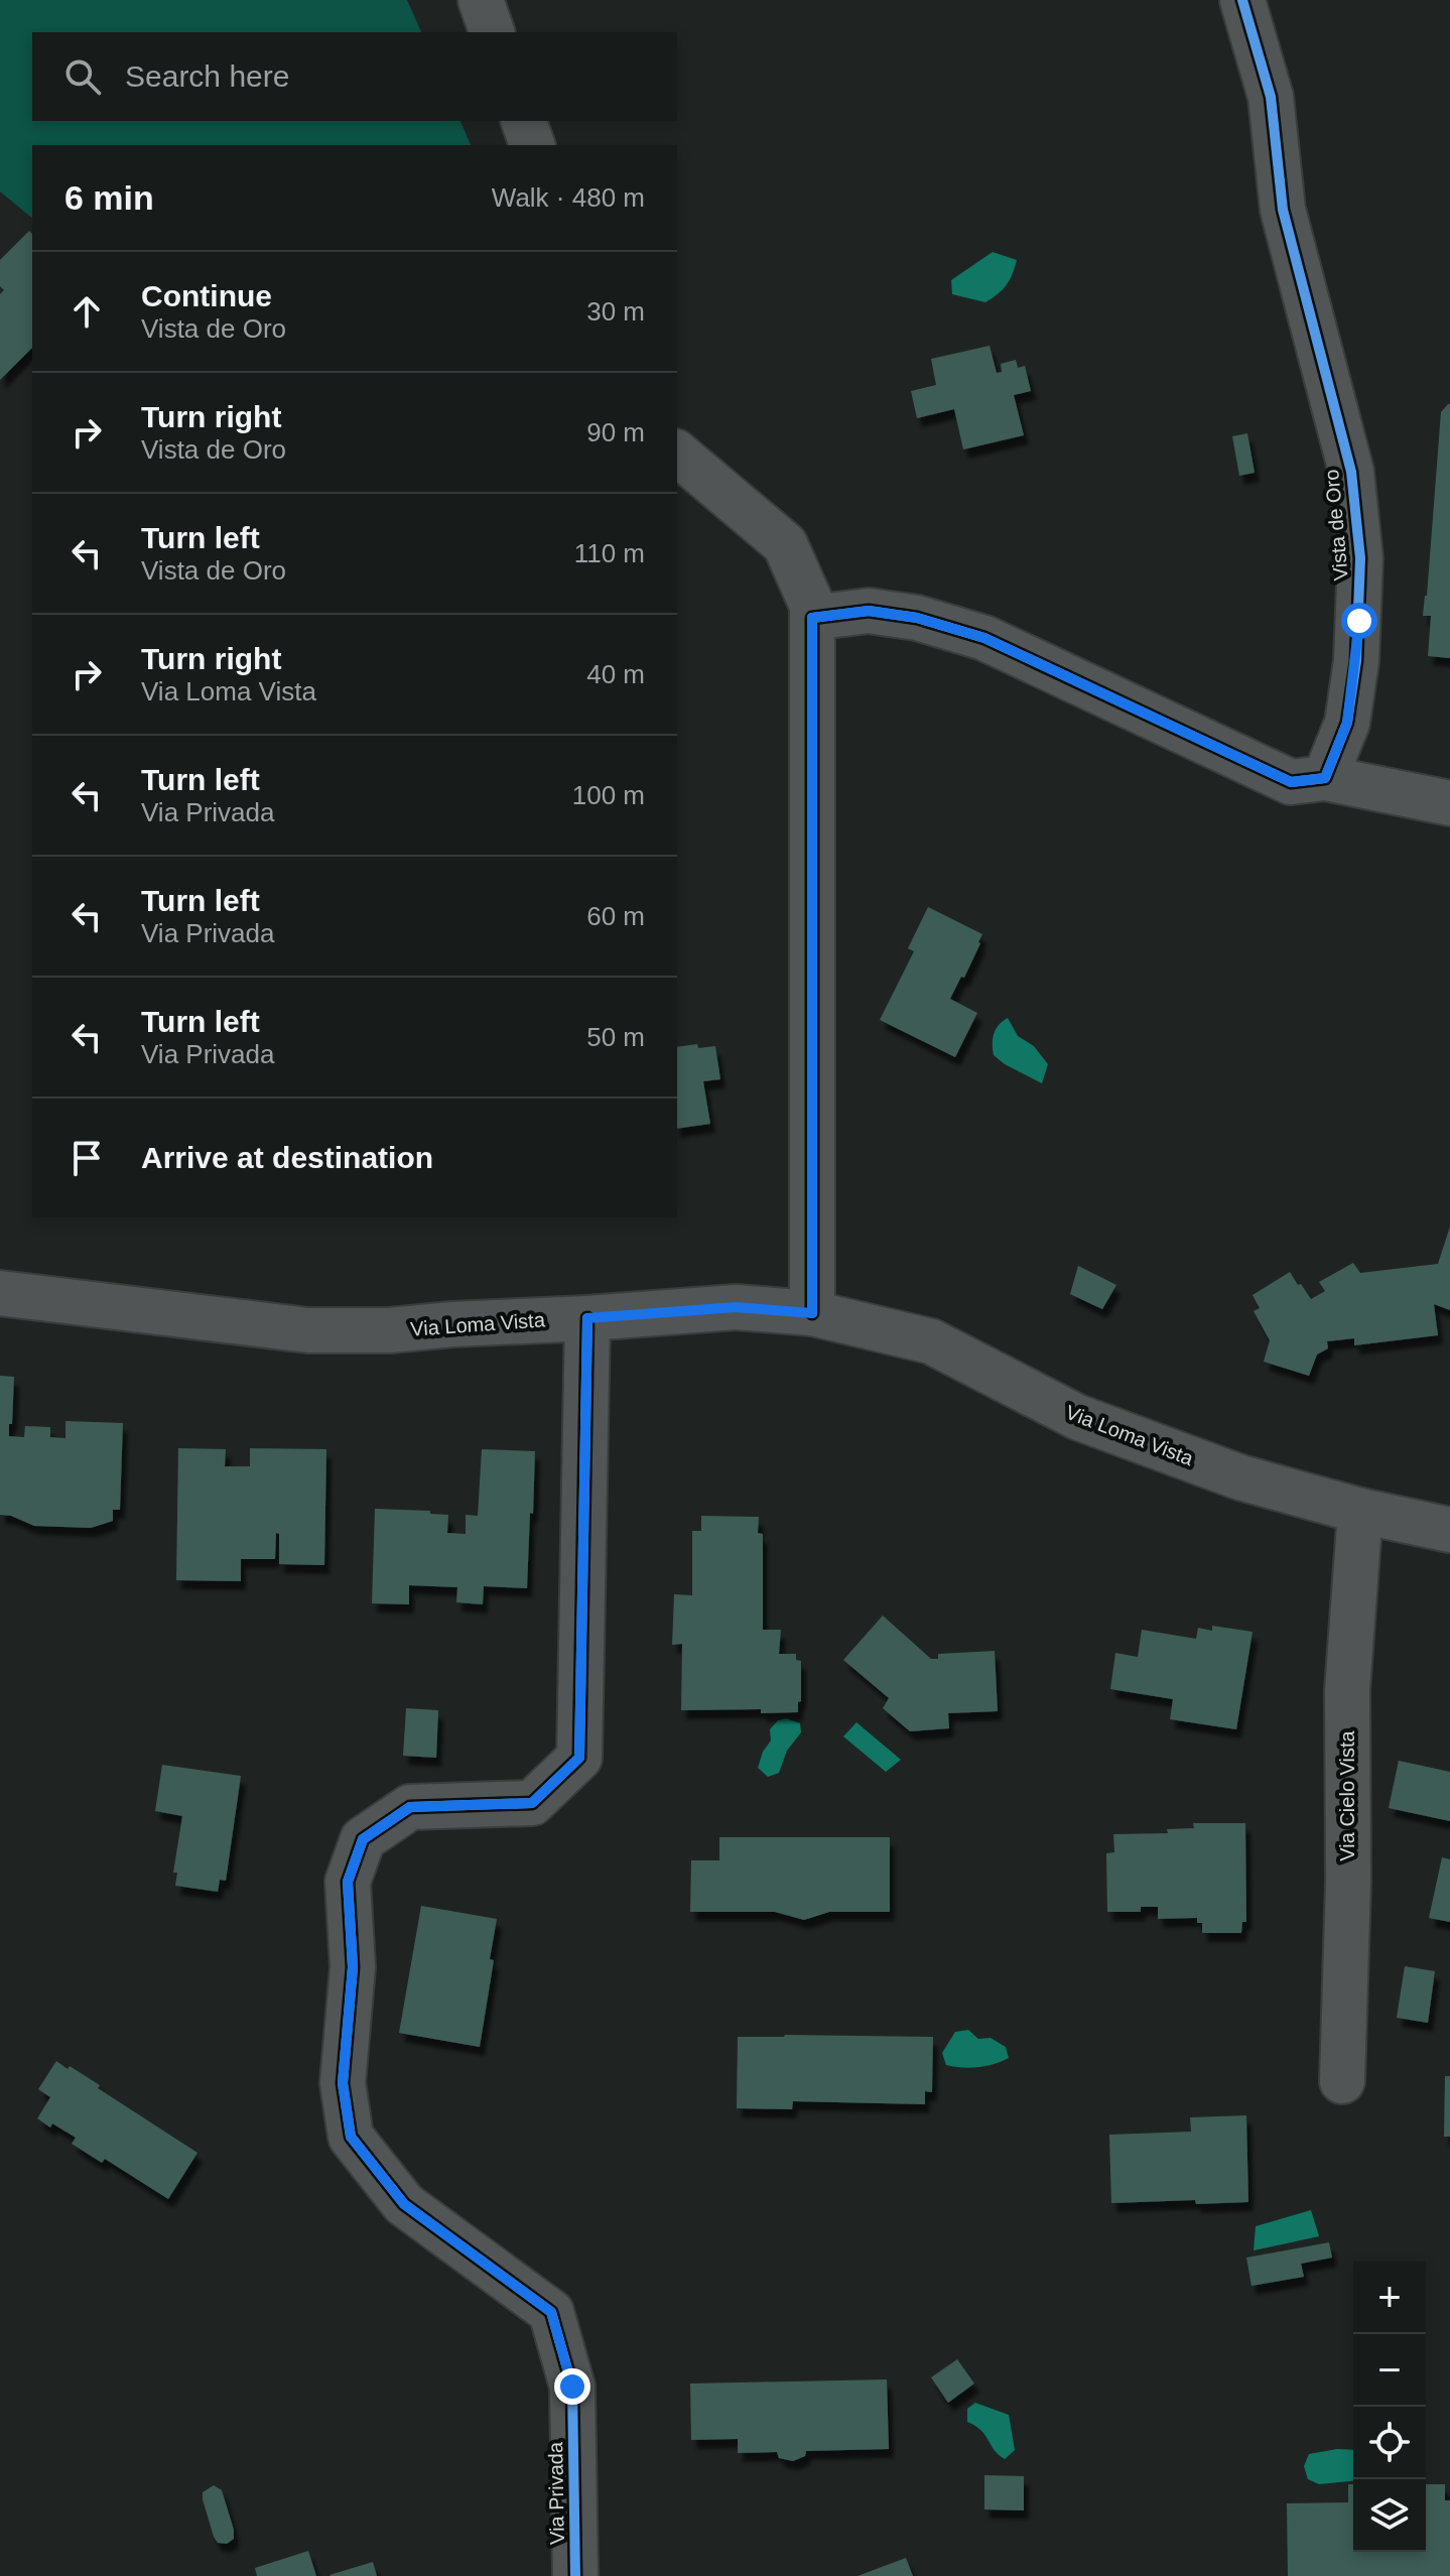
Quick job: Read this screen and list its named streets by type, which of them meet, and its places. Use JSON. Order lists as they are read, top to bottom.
{
  "streets": {
    "street": [
      "Vista de Oro",
      "Via Loma Vista",
      "Via Cielo Vista",
      "Via Privada"
    ]
  },
  "crossings": [
    ["Via Loma Vista", "Via Cielo Vista"],
    ["Via Loma Vista", "Via Privada"]
  ],
  "page": {
    "search": "Search here",
    "heading": ["6 min", "Walk · 480 m"],
    "list": [
      ["Continue", "Vista de Oro", "30 m"],
      ["Turn right", "Vista de Oro", "90 m"],
      ["Turn left", "Vista de Oro", "110 m"],
      ["Turn right", "Via Loma Vista", "40 m"],
      ["Turn left", "Via Privada", "100 m"],
      ["Turn left", "Via Privada", "60 m"],
      ["Turn left", "Via Privada", "50 m"],
      "Arrive at destination"
    ],
    "map_buttons": ["+", "−"]
  }
}
